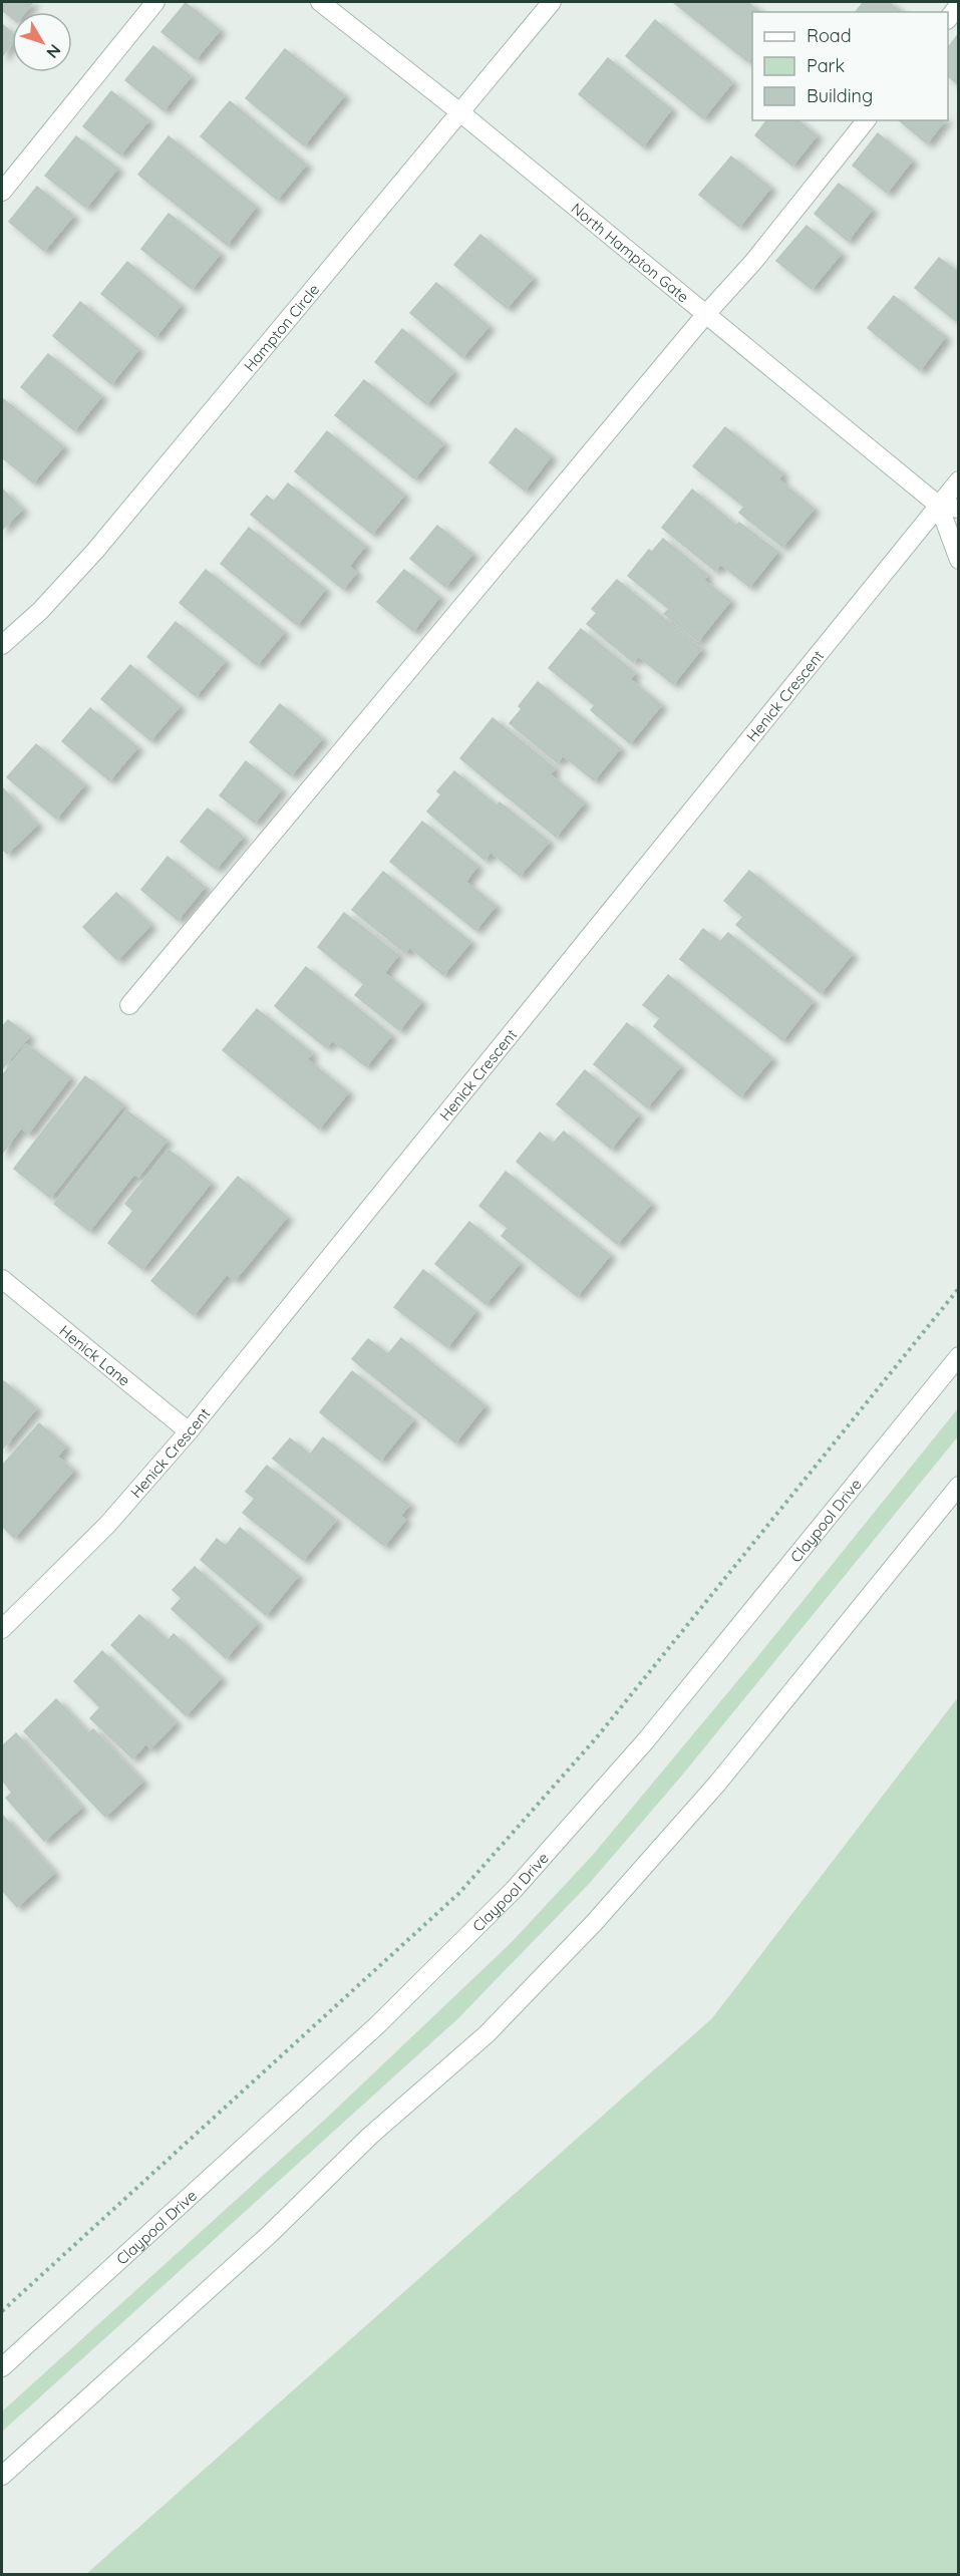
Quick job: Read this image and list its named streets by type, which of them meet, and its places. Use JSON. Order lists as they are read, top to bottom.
{
  "streets": {
    "street": [
      "North Hampton Gate",
      "Hampton Circle",
      "Henick Crescent",
      "Henick Lane",
      "Claypool Drive"
    ]
  },
  "crossings": [
    ["North Hampton Gate", "Hampton Circle"],
    ["North Hampton Gate", "Henick Crescent"],
    ["Henick Crescent", "Henick Lane"]
  ],
  "legend": ["Road", "Park", "Building"],
  "north": "bottom right"
}
